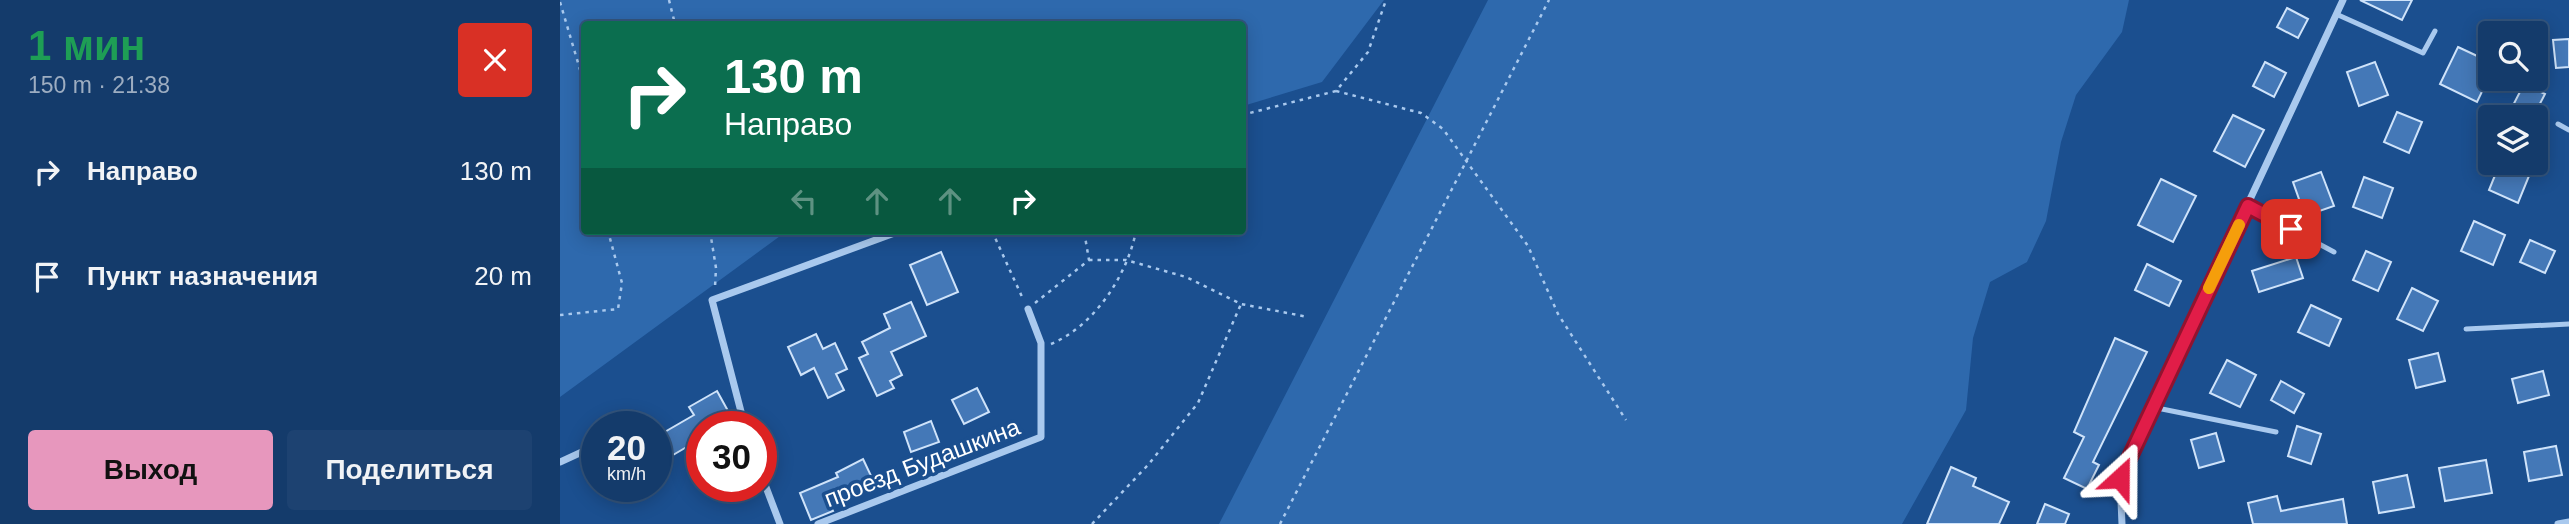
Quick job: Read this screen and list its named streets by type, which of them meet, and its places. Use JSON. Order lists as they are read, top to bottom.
{
  "streets": {
    "street": ["проезд Будашкина"]
  },
  "page": {
    "heading": ["1 мин", "150 m · 21:38"],
    "turn": ["130 m", "Направо"],
    "list": [
      {
        "name": "Направо",
        "value": "130 m"
      },
      {
        "name": "Пункт назначения",
        "value": "20 m"
      }
    ],
    "speed": "20 km/h",
    "limit": "30",
    "buttons": ["Выход", "Поделиться"]
  }
}
